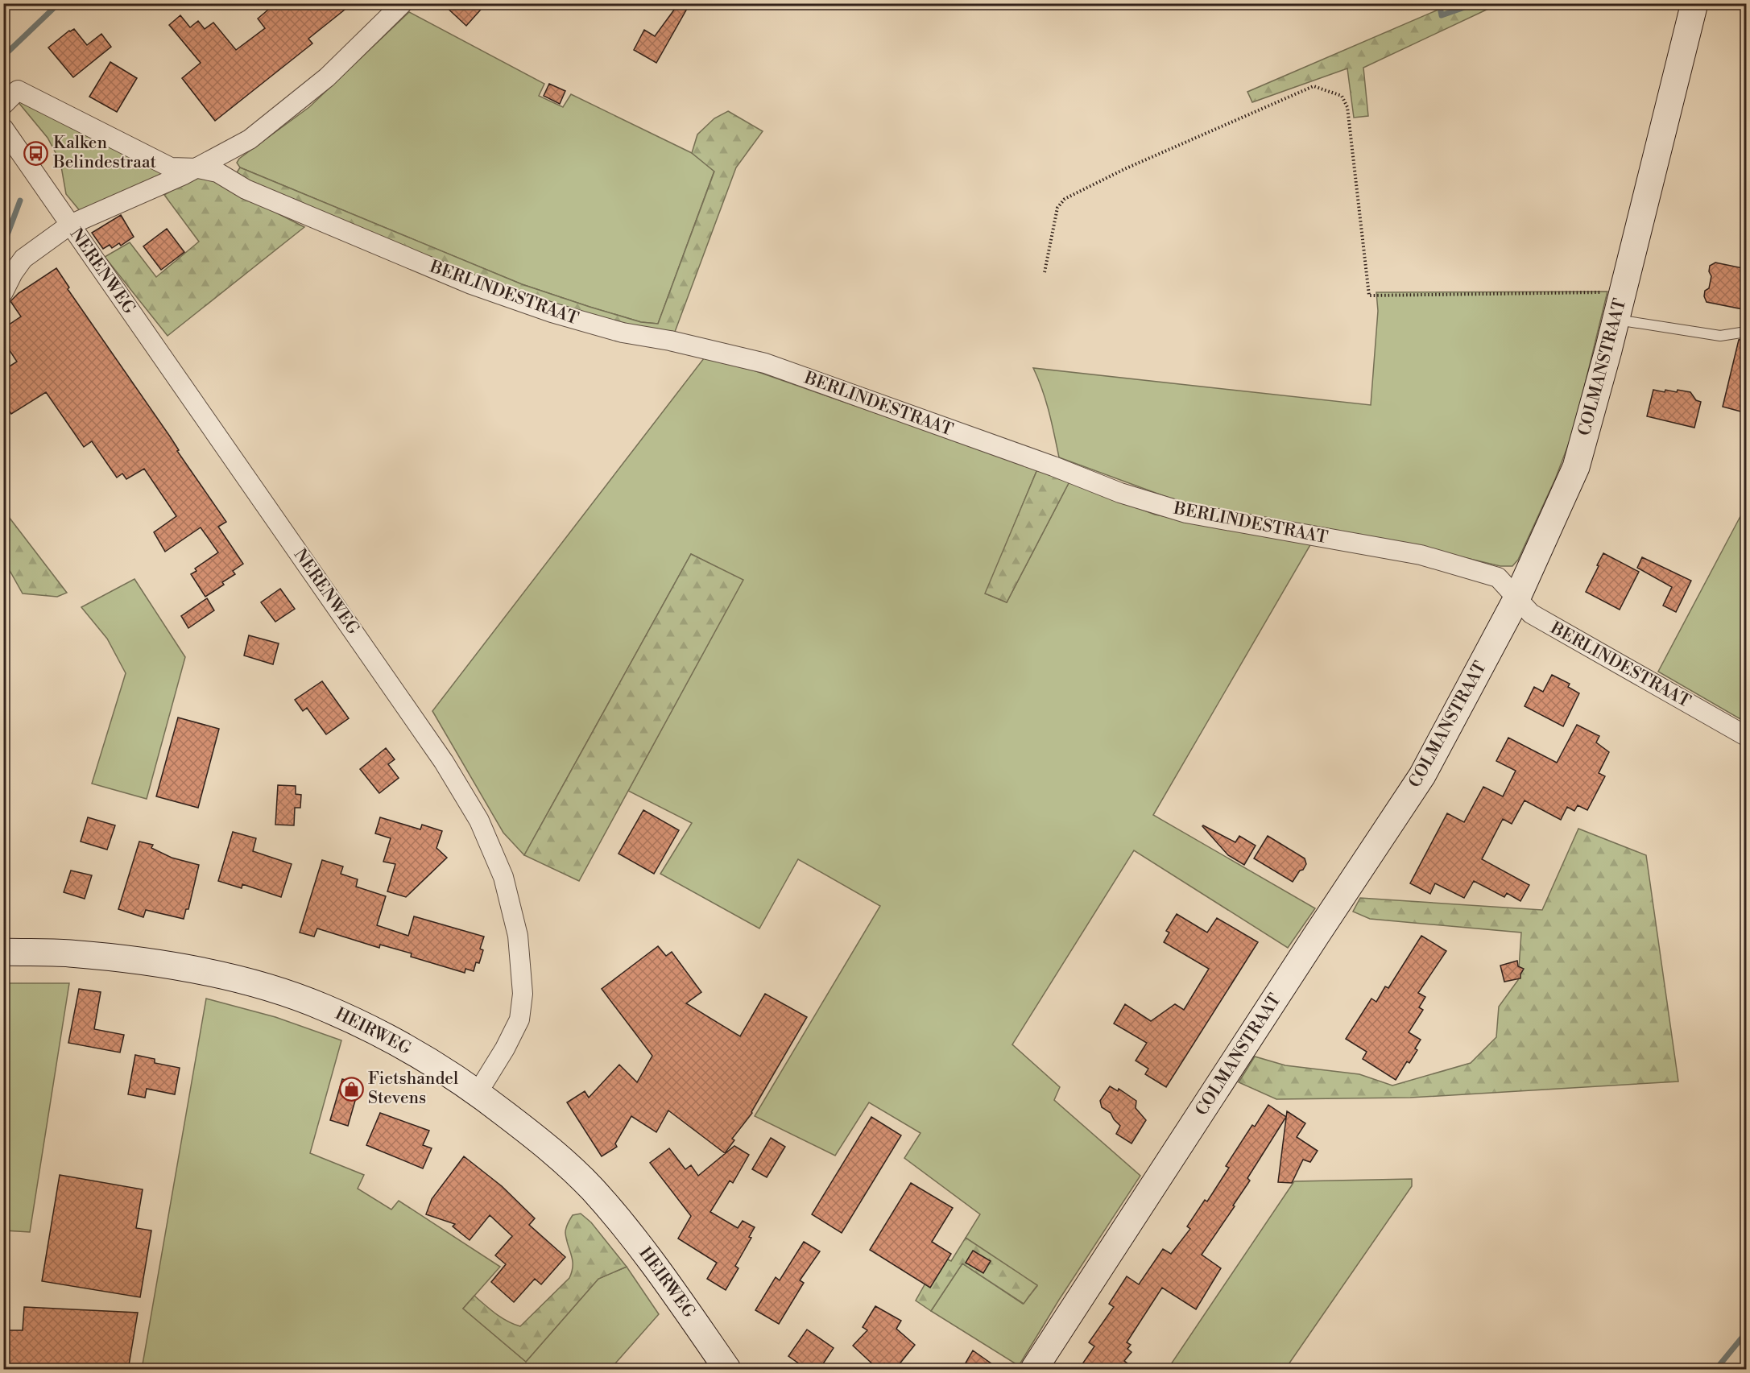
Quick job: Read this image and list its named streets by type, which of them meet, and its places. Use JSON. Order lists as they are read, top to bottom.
{
  "streets": {
    "main road": ["COLMANSTRAAT", "HEIRWEG"],
    "street": ["NERENWEG", "BERLINDESTRAAT"]
  },
  "crossings": [
    ["NERENWEG", "HEIRWEG"],
    ["BERLINDESTRAAT", "COLMANSTRAAT"]
  ],
  "places": {
    "bus stop": ["Kalken Belindestraat"],
    "shop": ["Fietshandel Stevens"]
  }
}
